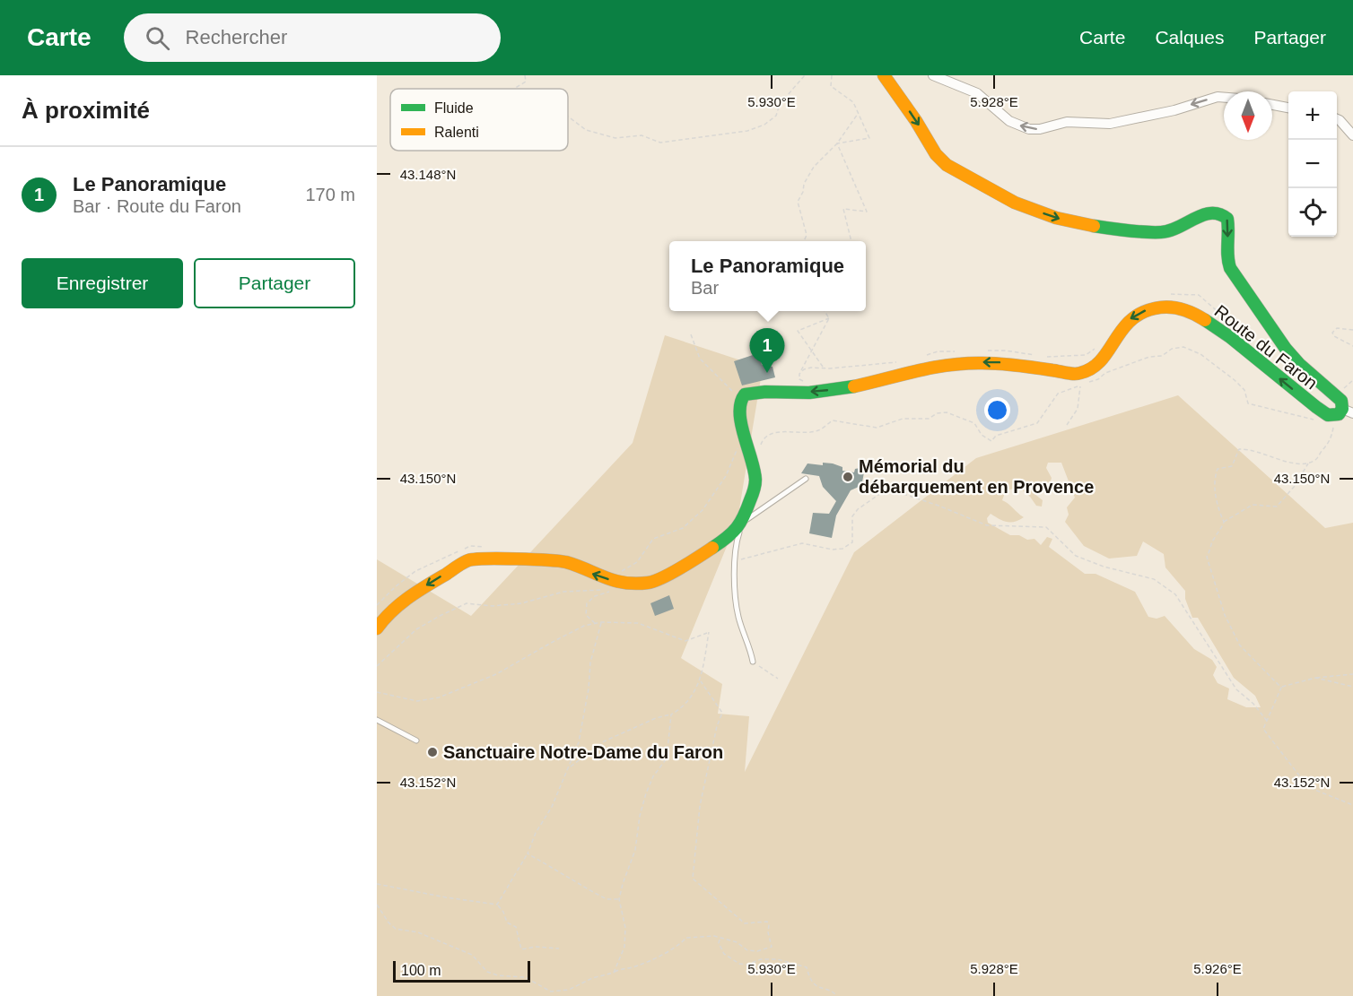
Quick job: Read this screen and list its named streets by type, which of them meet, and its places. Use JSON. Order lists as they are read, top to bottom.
{
  "streets": {
    "street": ["Route du Faron"]
  },
  "places": ["Mémorial du débarquement en Provence", "Sanctuaire Notre-Dame du Faron"],
  "legend": ["Fluide", "Ralenti"],
  "scale_bar": "100 m",
  "north": "bottom",
  "page": {
    "header": "Carte",
    "search": "Rechercher",
    "nav": ["Carte", "Calques", "Partager"],
    "heading": "À proximité",
    "map_buttons": ["+", "−"],
    "list": [
      {
        "mark": "1",
        "name": "Le Panoramique",
        "note": "Bar · Route du Faron",
        "value": "170 m"
      }
    ],
    "popup": ["Le Panoramique", "Bar"],
    "buttons": ["Enregistrer", "Partager"],
    "pins": "1",
    "scale": "100 m"
  },
  "coordinates": [
    "5.930°E",
    "5.928°E",
    "43.148°N",
    "43.150°N",
    "43.152°N",
    "5.926°E"
  ]
}
